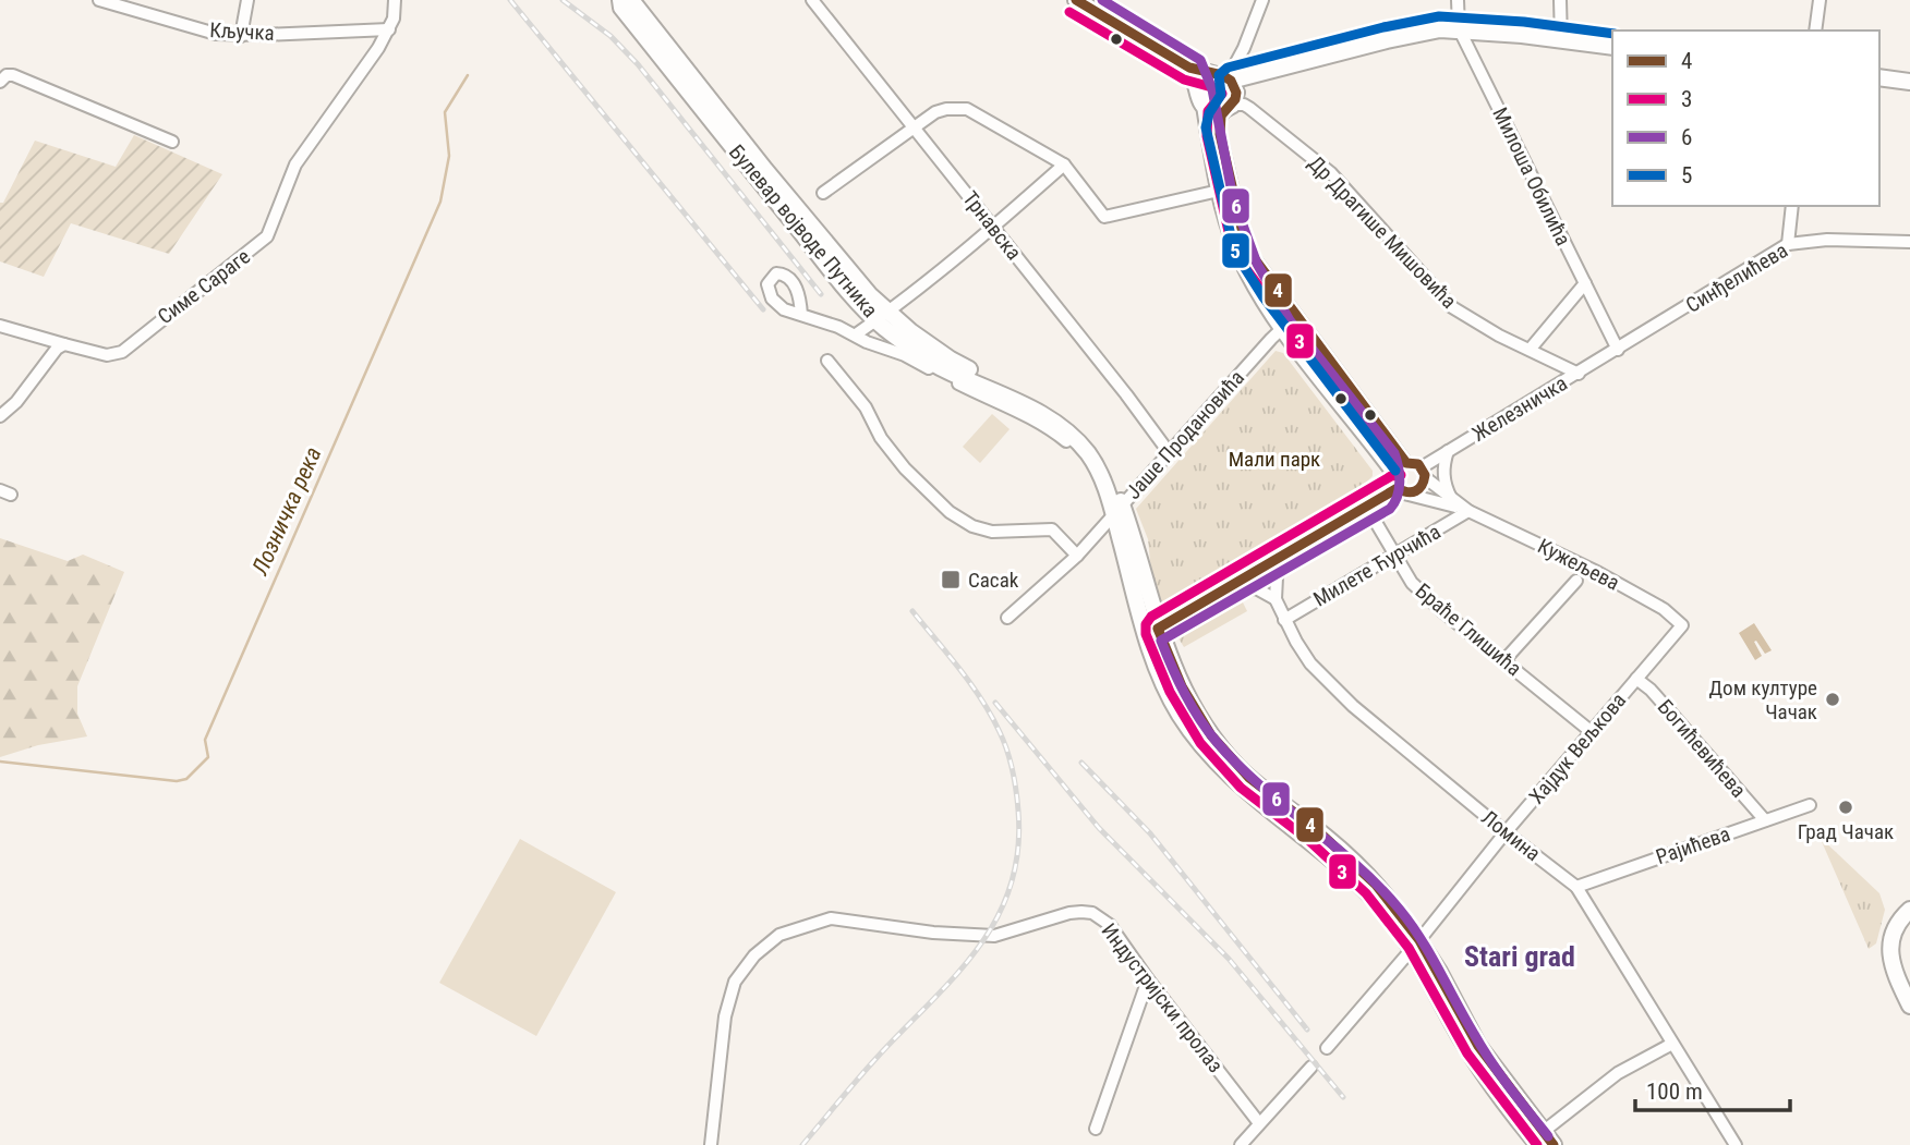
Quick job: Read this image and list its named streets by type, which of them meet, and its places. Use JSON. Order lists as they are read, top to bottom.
{
  "streets": {
    "main road": ["Булевар војводе Путника"],
    "street": [
      "Кључка",
      "Милоша Обилића",
      "Трнавска",
      "Др Драгише Мишовића",
      "Синђелићева",
      "Симе Сараге",
      "Железничка",
      "Јаше Продановића",
      "Кужељева",
      "Милете Ћурчића",
      "Браће Глишића",
      "Хајдук Вељкова",
      "Богићевићева",
      "Ломина",
      "Рајићева",
      "Индустријски пролаз"
    ]
  },
  "crossings": [
    ["Кључка", "Симе Сараге"],
    ["Милоша Обилића", "Синђелићева"],
    ["Милоша Обилића", "Железничка"],
    ["Трнавска", "Јаше Продановића"],
    ["Булевар војводе Путника", "Јаше Продановића"],
    ["Булевар војводе Путника", "Хајдук Вељкова"],
    ["Др Драгише Мишовића", "Железничка"],
    ["Синђелићева", "Железничка"],
    ["Железничка", "Кужељева"],
    ["Кужељева", "Милете Ћурчића"],
    ["Кужељева", "Хајдук Вељкова"],
    ["Милете Ћурчића", "Браће Глишића"],
    ["Милете Ћурчића", "Ломина"],
    ["Браће Глишића", "Хајдук Вељкова"],
    ["Хајдук Вељкова", "Богићевићева"],
    ["Хајдук Вељкова", "Ломина"],
    ["Богићевићева", "Рајићева"],
    ["Ломина", "Рајићева"]
  ],
  "districts": ["Stari grad"],
  "water": ["Лозничка река"],
  "parks": ["Мали парк"],
  "places": {
    "transit": ["Cacak"],
    "other": ["Дом културе Чачак", "Град Чачак"]
  },
  "lines": [
    "transit line 4",
    "transit line 6",
    "transit line 3",
    "transit line 5"
  ],
  "legend": [
    "4",
    "3",
    "6",
    "5"
  ],
  "scale_bar": "100 m"
}
